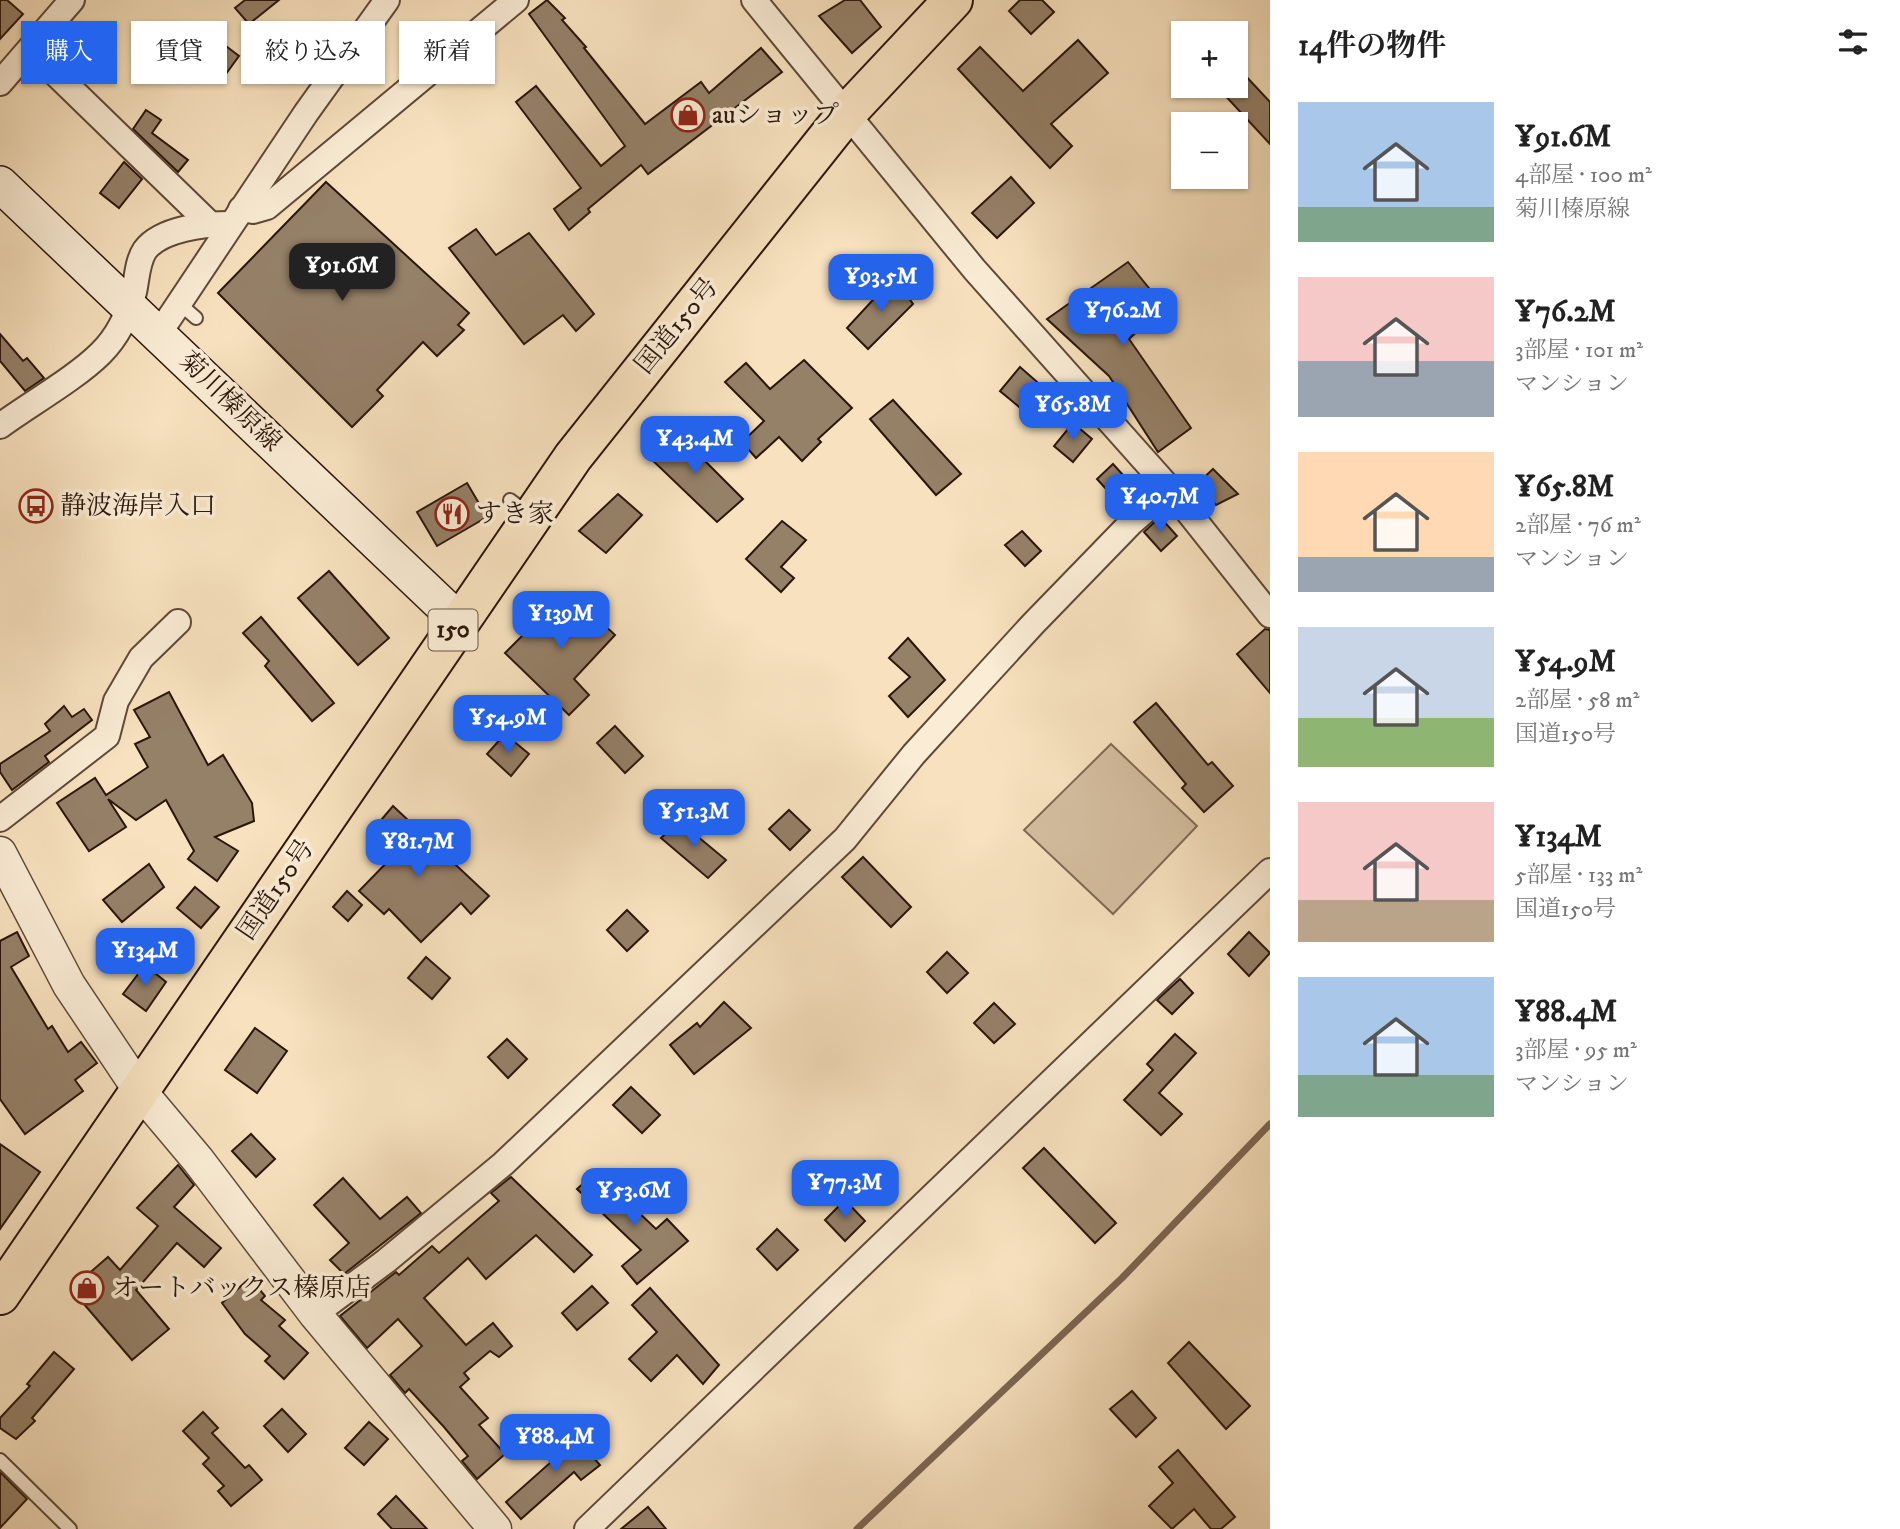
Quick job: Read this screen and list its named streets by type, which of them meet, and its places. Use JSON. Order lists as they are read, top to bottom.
{
  "streets": {
    "highway": ["国道150号", "150"],
    "main road": ["菊川榛原線"]
  },
  "crossings": [
    ["国道150号", "菊川榛原線"]
  ],
  "places": {
    "shop": ["auショップ", "オートバックス榛原店"],
    "bus stop": ["静波海岸入口"],
    "restaurant": ["すき家"]
  },
  "page": {
    "heading": "14件の物件",
    "map_buttons": ["+", "−"],
    "chip": [
      "購入",
      "賃貸",
      "絞り込み",
      "新着"
    ],
    "list": [
      {
        "name": "¥91.6M",
        "note": "4部屋 · 100 m² · 菊川榛原線"
      },
      {
        "name": "¥76.2M",
        "note": "3部屋 · 101 m² · マンション"
      },
      {
        "name": "¥65.8M",
        "note": "2部屋 · 76 m² · マンション"
      },
      {
        "name": "¥54.9M",
        "note": "2部屋 · 58 m² · 国道150号"
      },
      {
        "name": "¥134M",
        "note": "5部屋 · 133 m² · 国道150号"
      },
      {
        "name": "¥88.4M",
        "note": "3部屋 · 95 m² · マンション"
      }
    ],
    "price": [
      "¥91.6M",
      "¥93.5M",
      "¥76.2M",
      "¥65.8M",
      "¥43.4M",
      "¥40.7M",
      "¥139M",
      "¥54.9M",
      "¥51.3M",
      "¥81.7M",
      "¥134M",
      "¥77.3M",
      "¥53.6M",
      "¥88.4M"
    ]
  }
}
